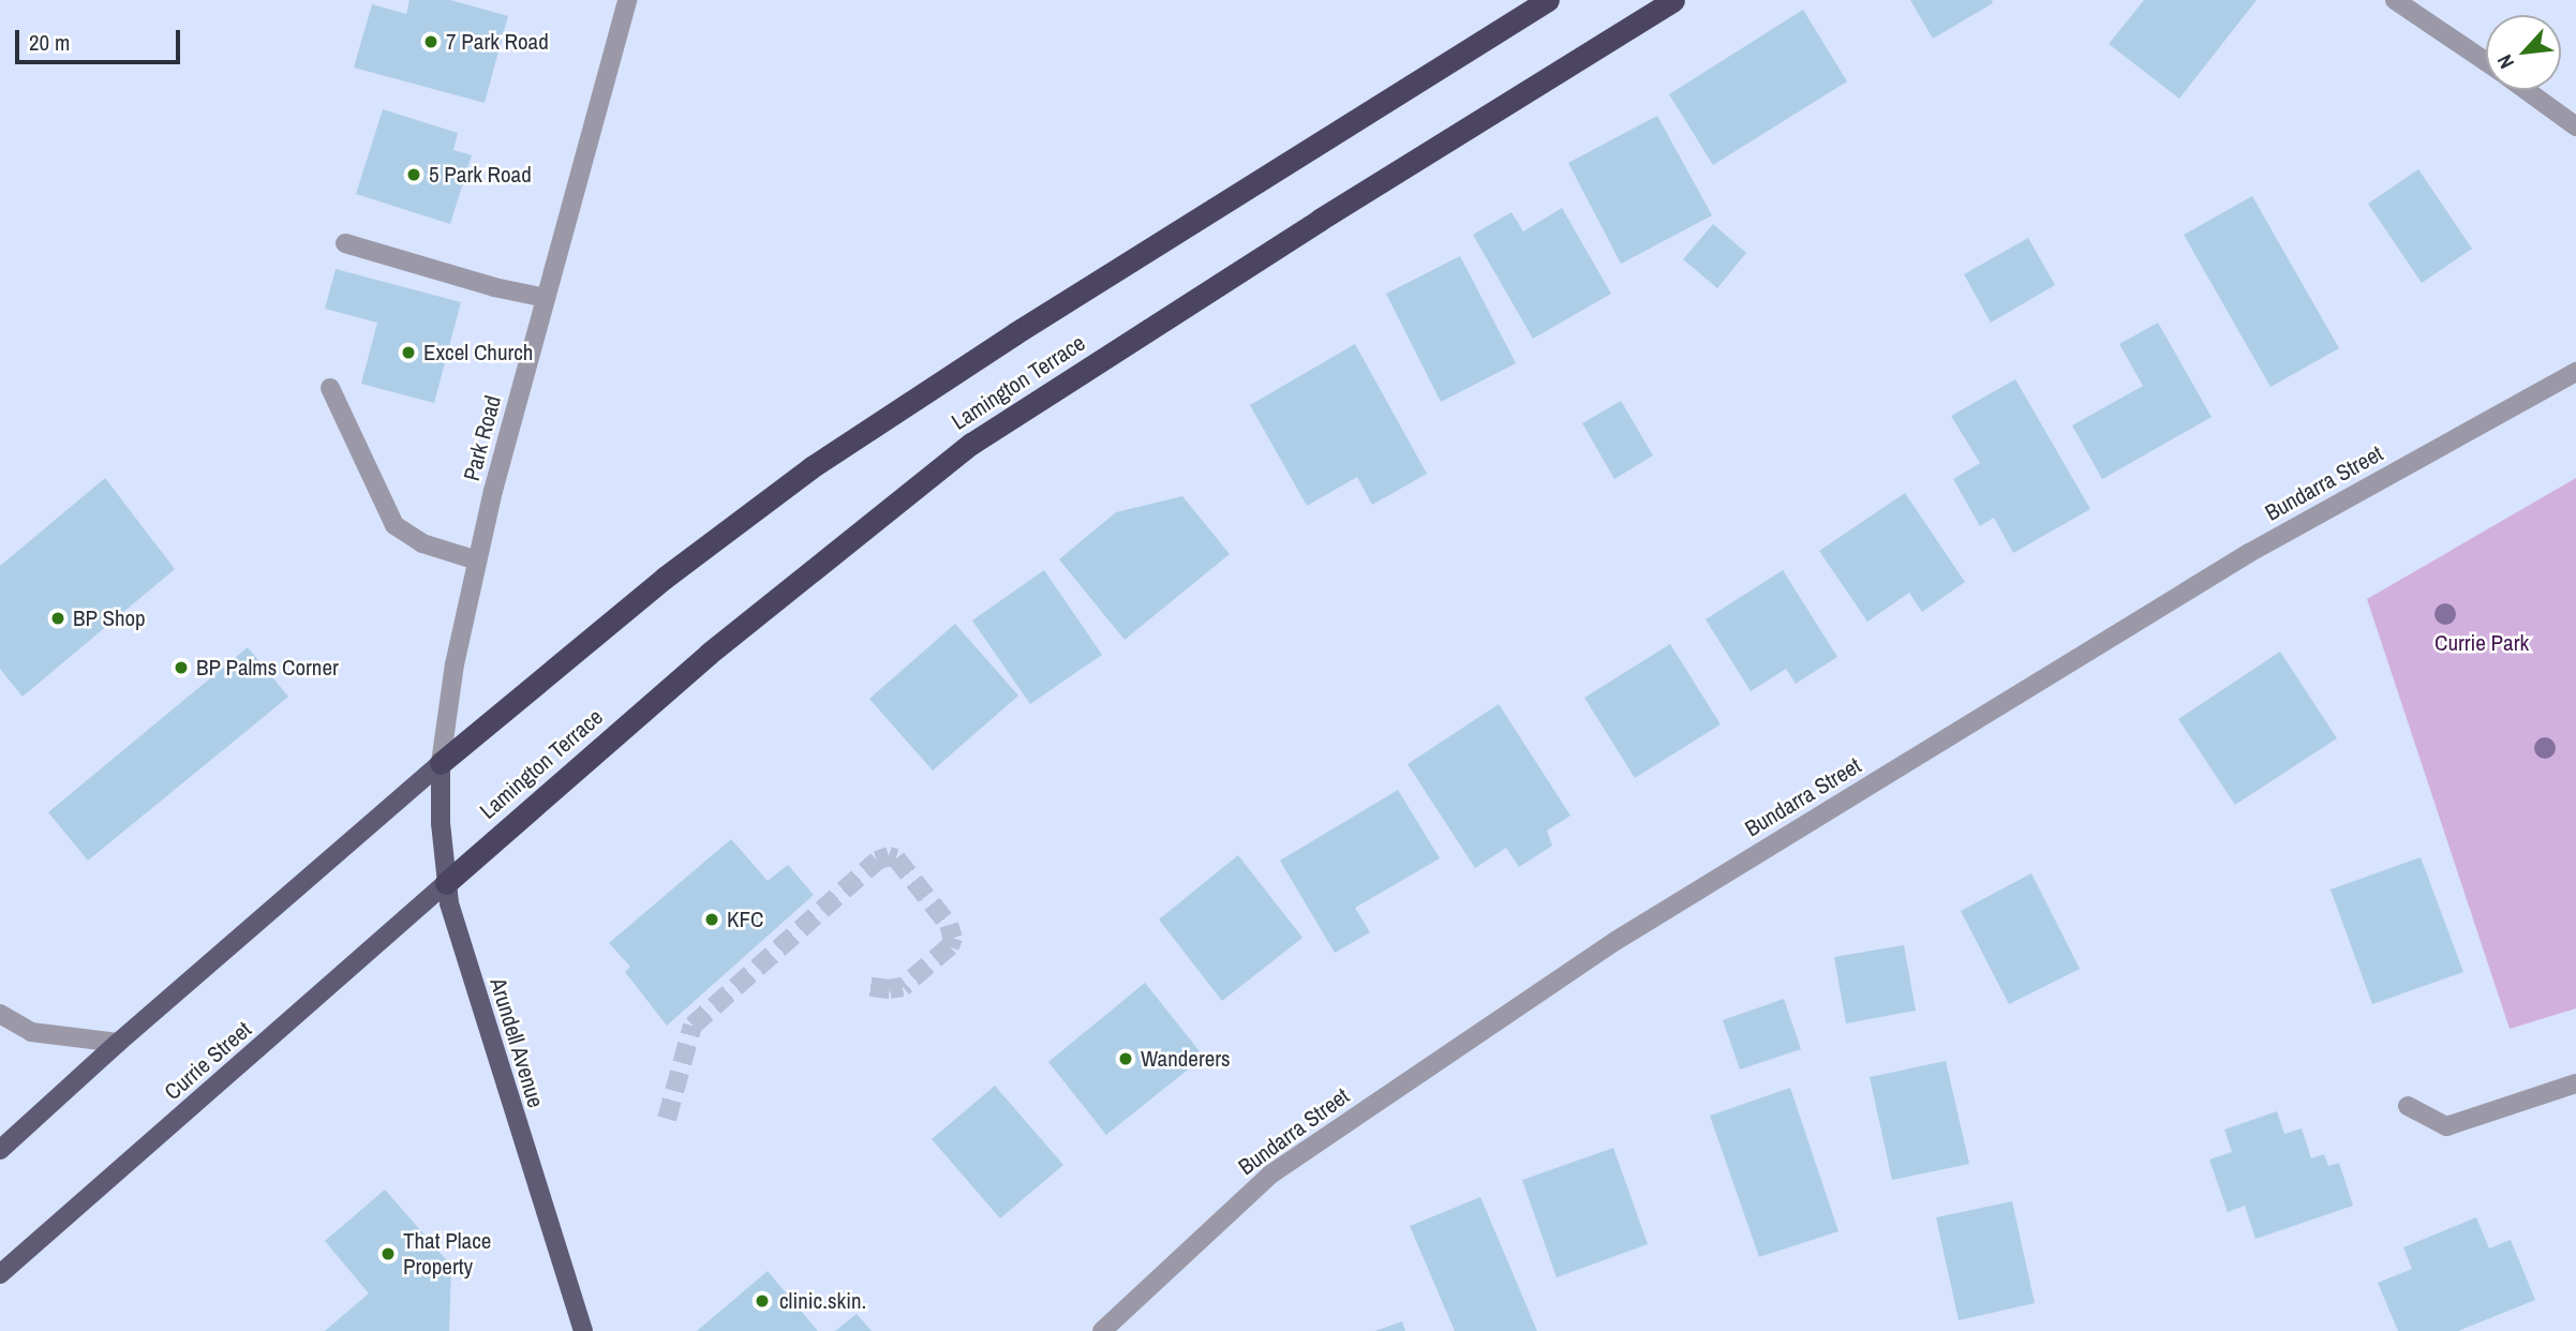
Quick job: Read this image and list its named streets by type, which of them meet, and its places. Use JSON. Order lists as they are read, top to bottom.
{
  "streets": {
    "highway": ["Lamington Terrace"],
    "main road": ["Arundell Avenue", "Currie Street"],
    "street": ["Park Road", "Bundarra Street"]
  },
  "crossings": [
    ["Lamington Terrace", "Park Road"],
    ["Lamington Terrace", "Arundell Avenue"],
    ["Lamington Terrace", "Currie Street"],
    ["Park Road", "Arundell Avenue"],
    ["Arundell Avenue", "Currie Street"]
  ],
  "parks": ["Currie Park"],
  "places": [
    "7 Park Road",
    "5 Park Road",
    "Excel Church",
    "BP Shop",
    "BP Palms Corner",
    "KFC",
    "Wanderers",
    "That Place Property",
    "clinic.skin."
  ],
  "scale_bar": "20 m",
  "north": "bottom left"
}
